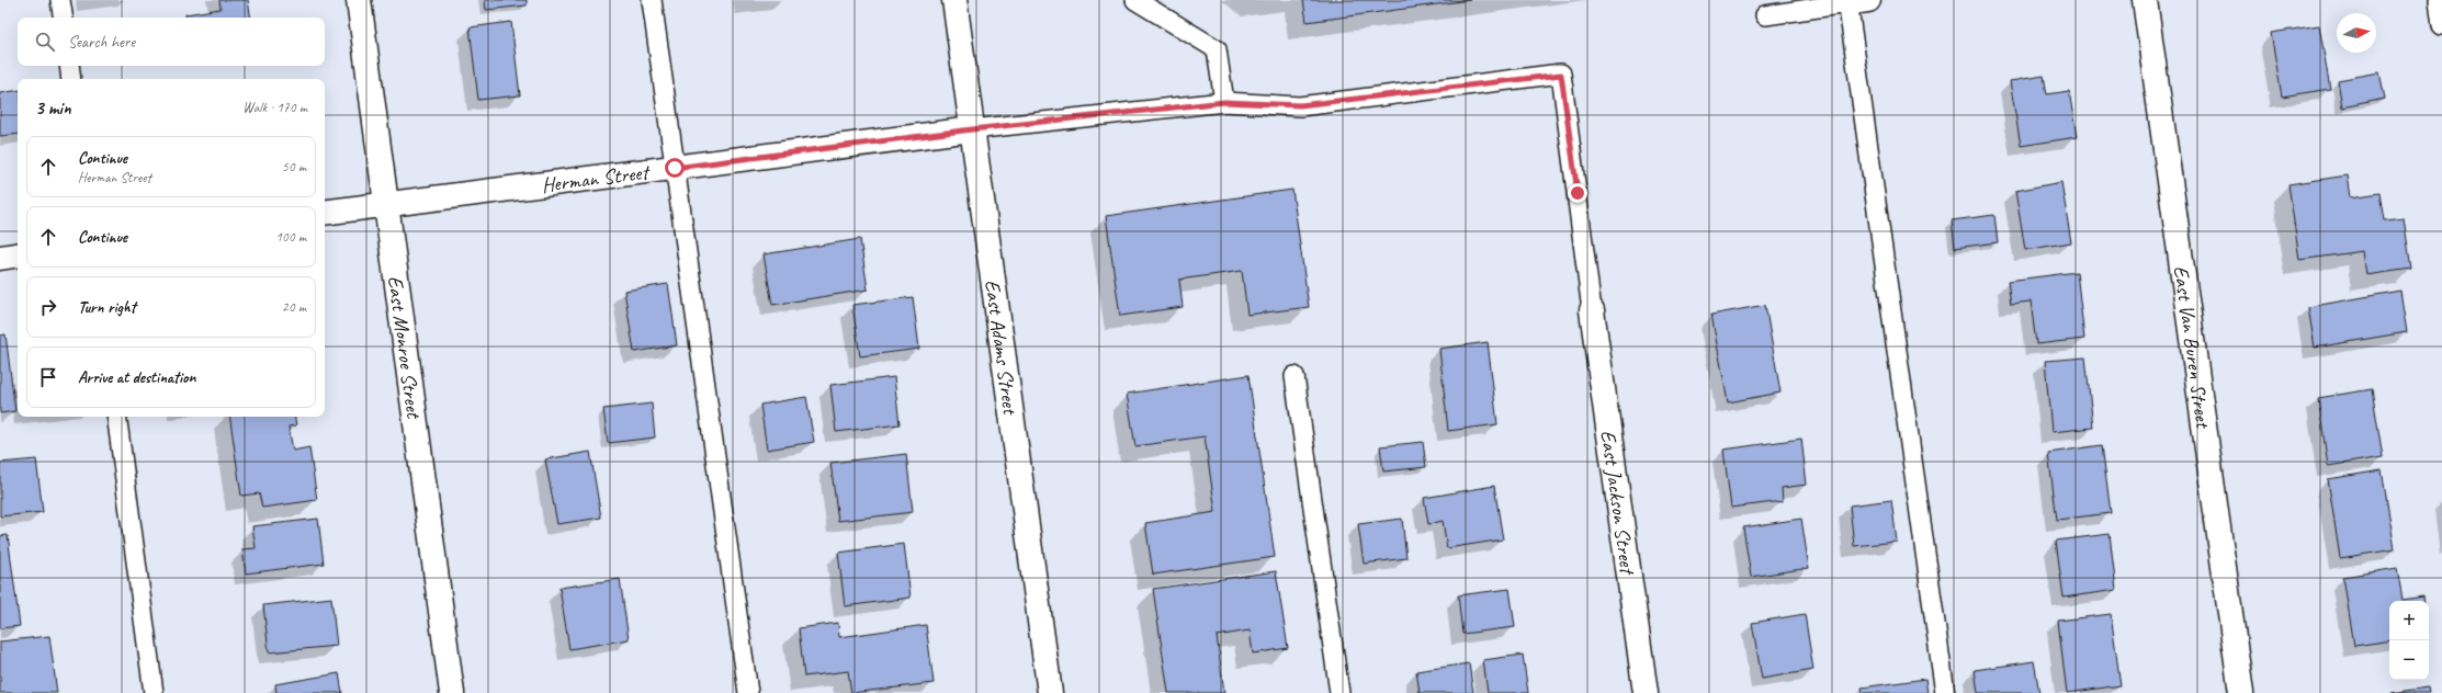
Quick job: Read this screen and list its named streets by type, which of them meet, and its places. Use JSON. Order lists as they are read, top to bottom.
{
  "streets": {
    "street": [
      "Herman Street",
      "East Monroe Street",
      "East Adams Street",
      "East Van Buren Street",
      "East Jackson Street"
    ]
  },
  "crossings": [
    ["Herman Street", "East Monroe Street"],
    ["Herman Street", "East Adams Street"]
  ],
  "north": "right",
  "page": {
    "search": "Search here",
    "heading": ["3 min", "Walk · 170 m"],
    "list": [
      ["Continue", "Herman Street", "50 m"],
      ["Continue", "100 m"],
      ["Turn right", "20 m"],
      "Arrive at destination"
    ],
    "map_buttons": ["+", "−"]
  }
}
